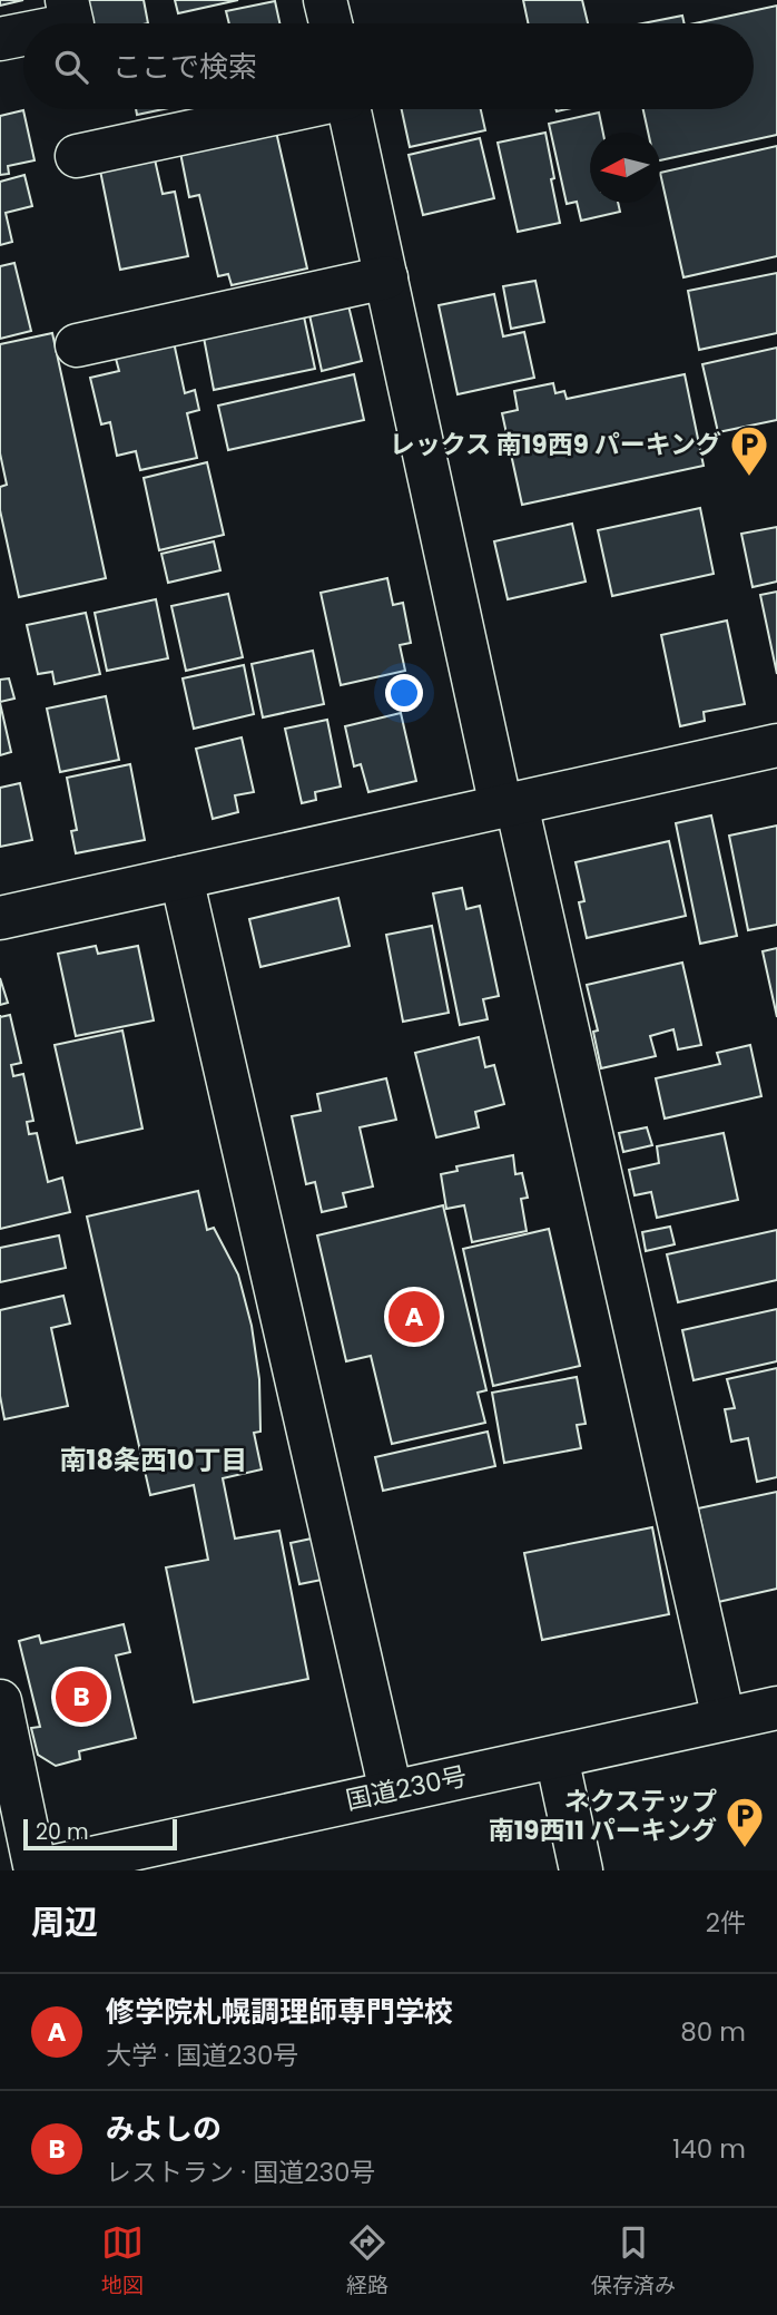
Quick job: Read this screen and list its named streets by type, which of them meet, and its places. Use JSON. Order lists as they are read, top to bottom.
{
  "streets": {
    "main road": ["国道230号"]
  },
  "districts": ["南18条西10丁目"],
  "places": {
    "parking": ["レックス 南19西9 パーキング", "ネクステップ 南19西11 パーキング"]
  },
  "scale_bar": "20 m",
  "north": "left",
  "page": {
    "search": "ここで検索",
    "pins": ["A", "B"],
    "scale": "20 m",
    "heading": ["周辺", "2件"],
    "list": [
      {
        "mark": "A",
        "name": "修学院札幌調理師専門学校",
        "note": "大学 · 国道230号",
        "value": "80 m"
      },
      {
        "mark": "B",
        "name": "みよしの",
        "note": "レストラン · 国道230号",
        "value": "140 m"
      }
    ],
    "nav": ["地図", "経路", "保存済み"]
  }
}
